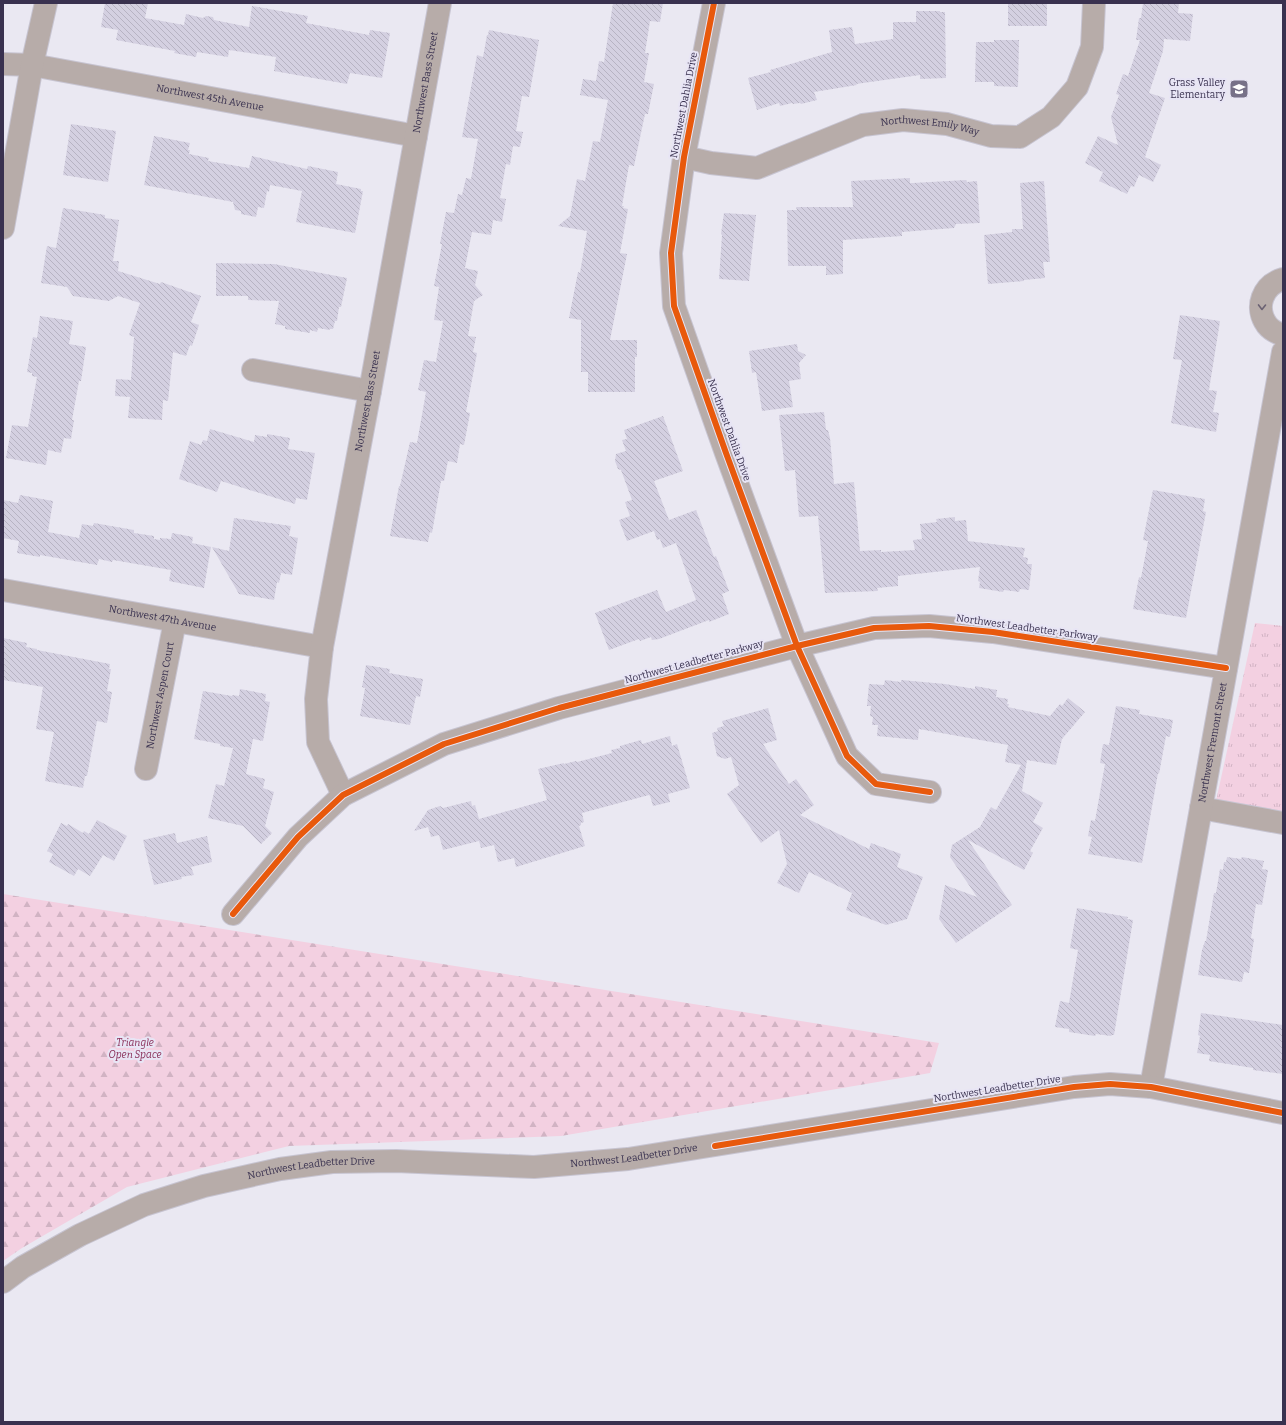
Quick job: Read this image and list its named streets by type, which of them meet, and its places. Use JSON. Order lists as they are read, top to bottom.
{
  "streets": {
    "street": [
      "Northwest Bass Street",
      "Northwest 45th Avenue",
      "Northwest Dahlia Drive",
      "Northwest Emily Way",
      "Northwest 47th Avenue",
      "Northwest Leadbetter Parkway",
      "Northwest Aspen Court",
      "Northwest Fremont Street",
      "Northwest Leadbetter Drive"
    ]
  },
  "crossings": [
    ["Northwest Bass Street", "Northwest 45th Avenue"],
    ["Northwest Bass Street", "Northwest 47th Avenue"],
    ["Northwest Bass Street", "Northwest Leadbetter Parkway"],
    ["Northwest Dahlia Drive", "Northwest Emily Way"],
    ["Northwest Dahlia Drive", "Northwest Leadbetter Parkway"],
    ["Northwest 47th Avenue", "Northwest Aspen Court"],
    ["Northwest Leadbetter Parkway", "Northwest Fremont Street"],
    ["Northwest Fremont Street", "Northwest Leadbetter Drive"]
  ],
  "parks": ["Triangle Open Space"],
  "places": {
    "school or university": ["Grass Valley Elementary"]
  }
}
